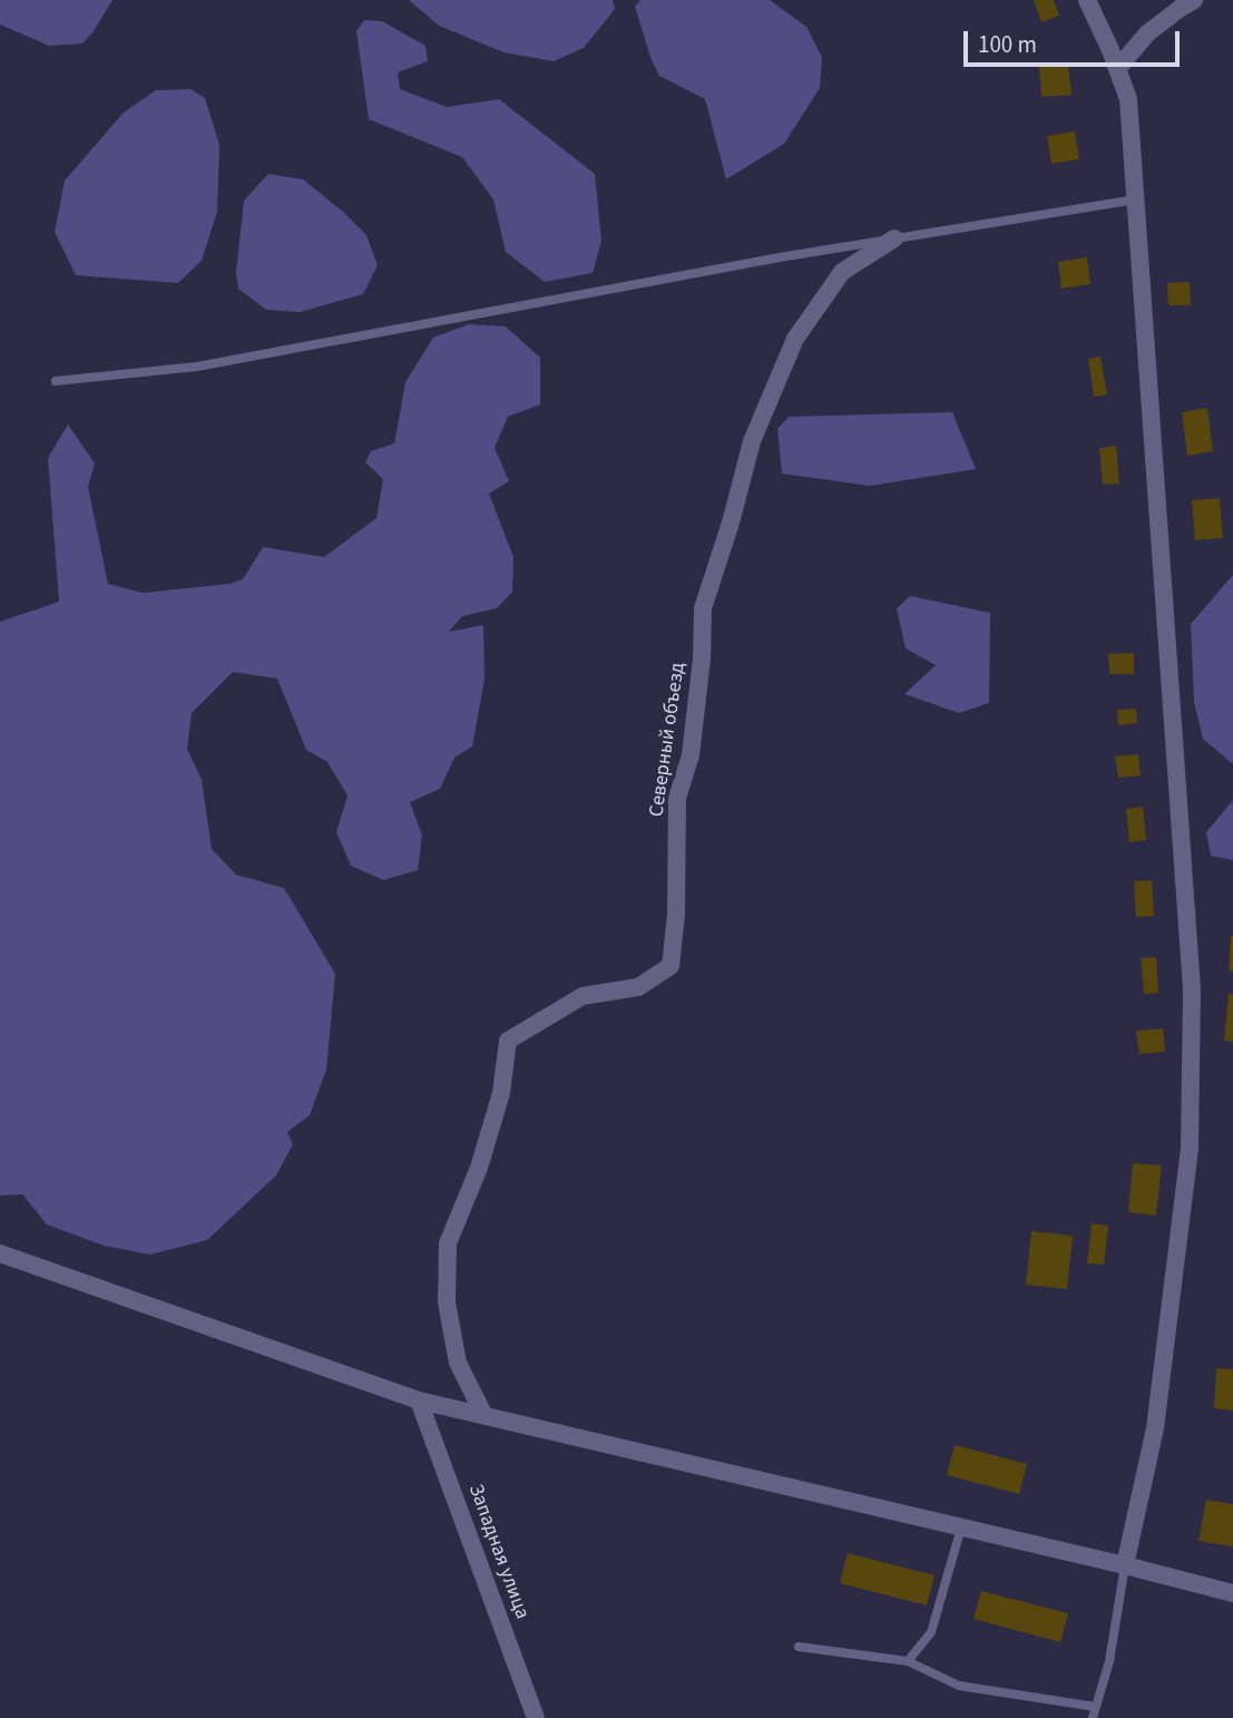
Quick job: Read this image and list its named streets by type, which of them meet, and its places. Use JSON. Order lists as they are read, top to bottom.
{
  "streets": {
    "street": ["Северный объезд", "Западная улица"]
  },
  "scale_bar": "100 m"
}
